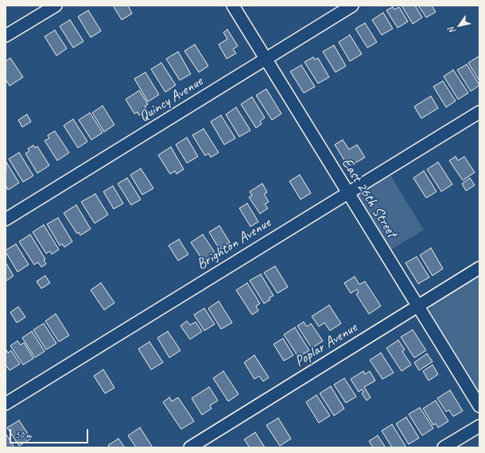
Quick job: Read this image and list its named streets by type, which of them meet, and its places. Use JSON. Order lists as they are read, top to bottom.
{
  "streets": {
    "street": [
      "Quincy Avenue",
      "East 26th Street",
      "Brighton Avenue",
      "Poplar Avenue"
    ]
  },
  "crossings": [
    ["Quincy Avenue", "East 26th Street"],
    ["East 26th Street", "Brighton Avenue"],
    ["East 26th Street", "Poplar Avenue"]
  ],
  "scale_bar": "50 m",
  "north": "bottom left"
}
